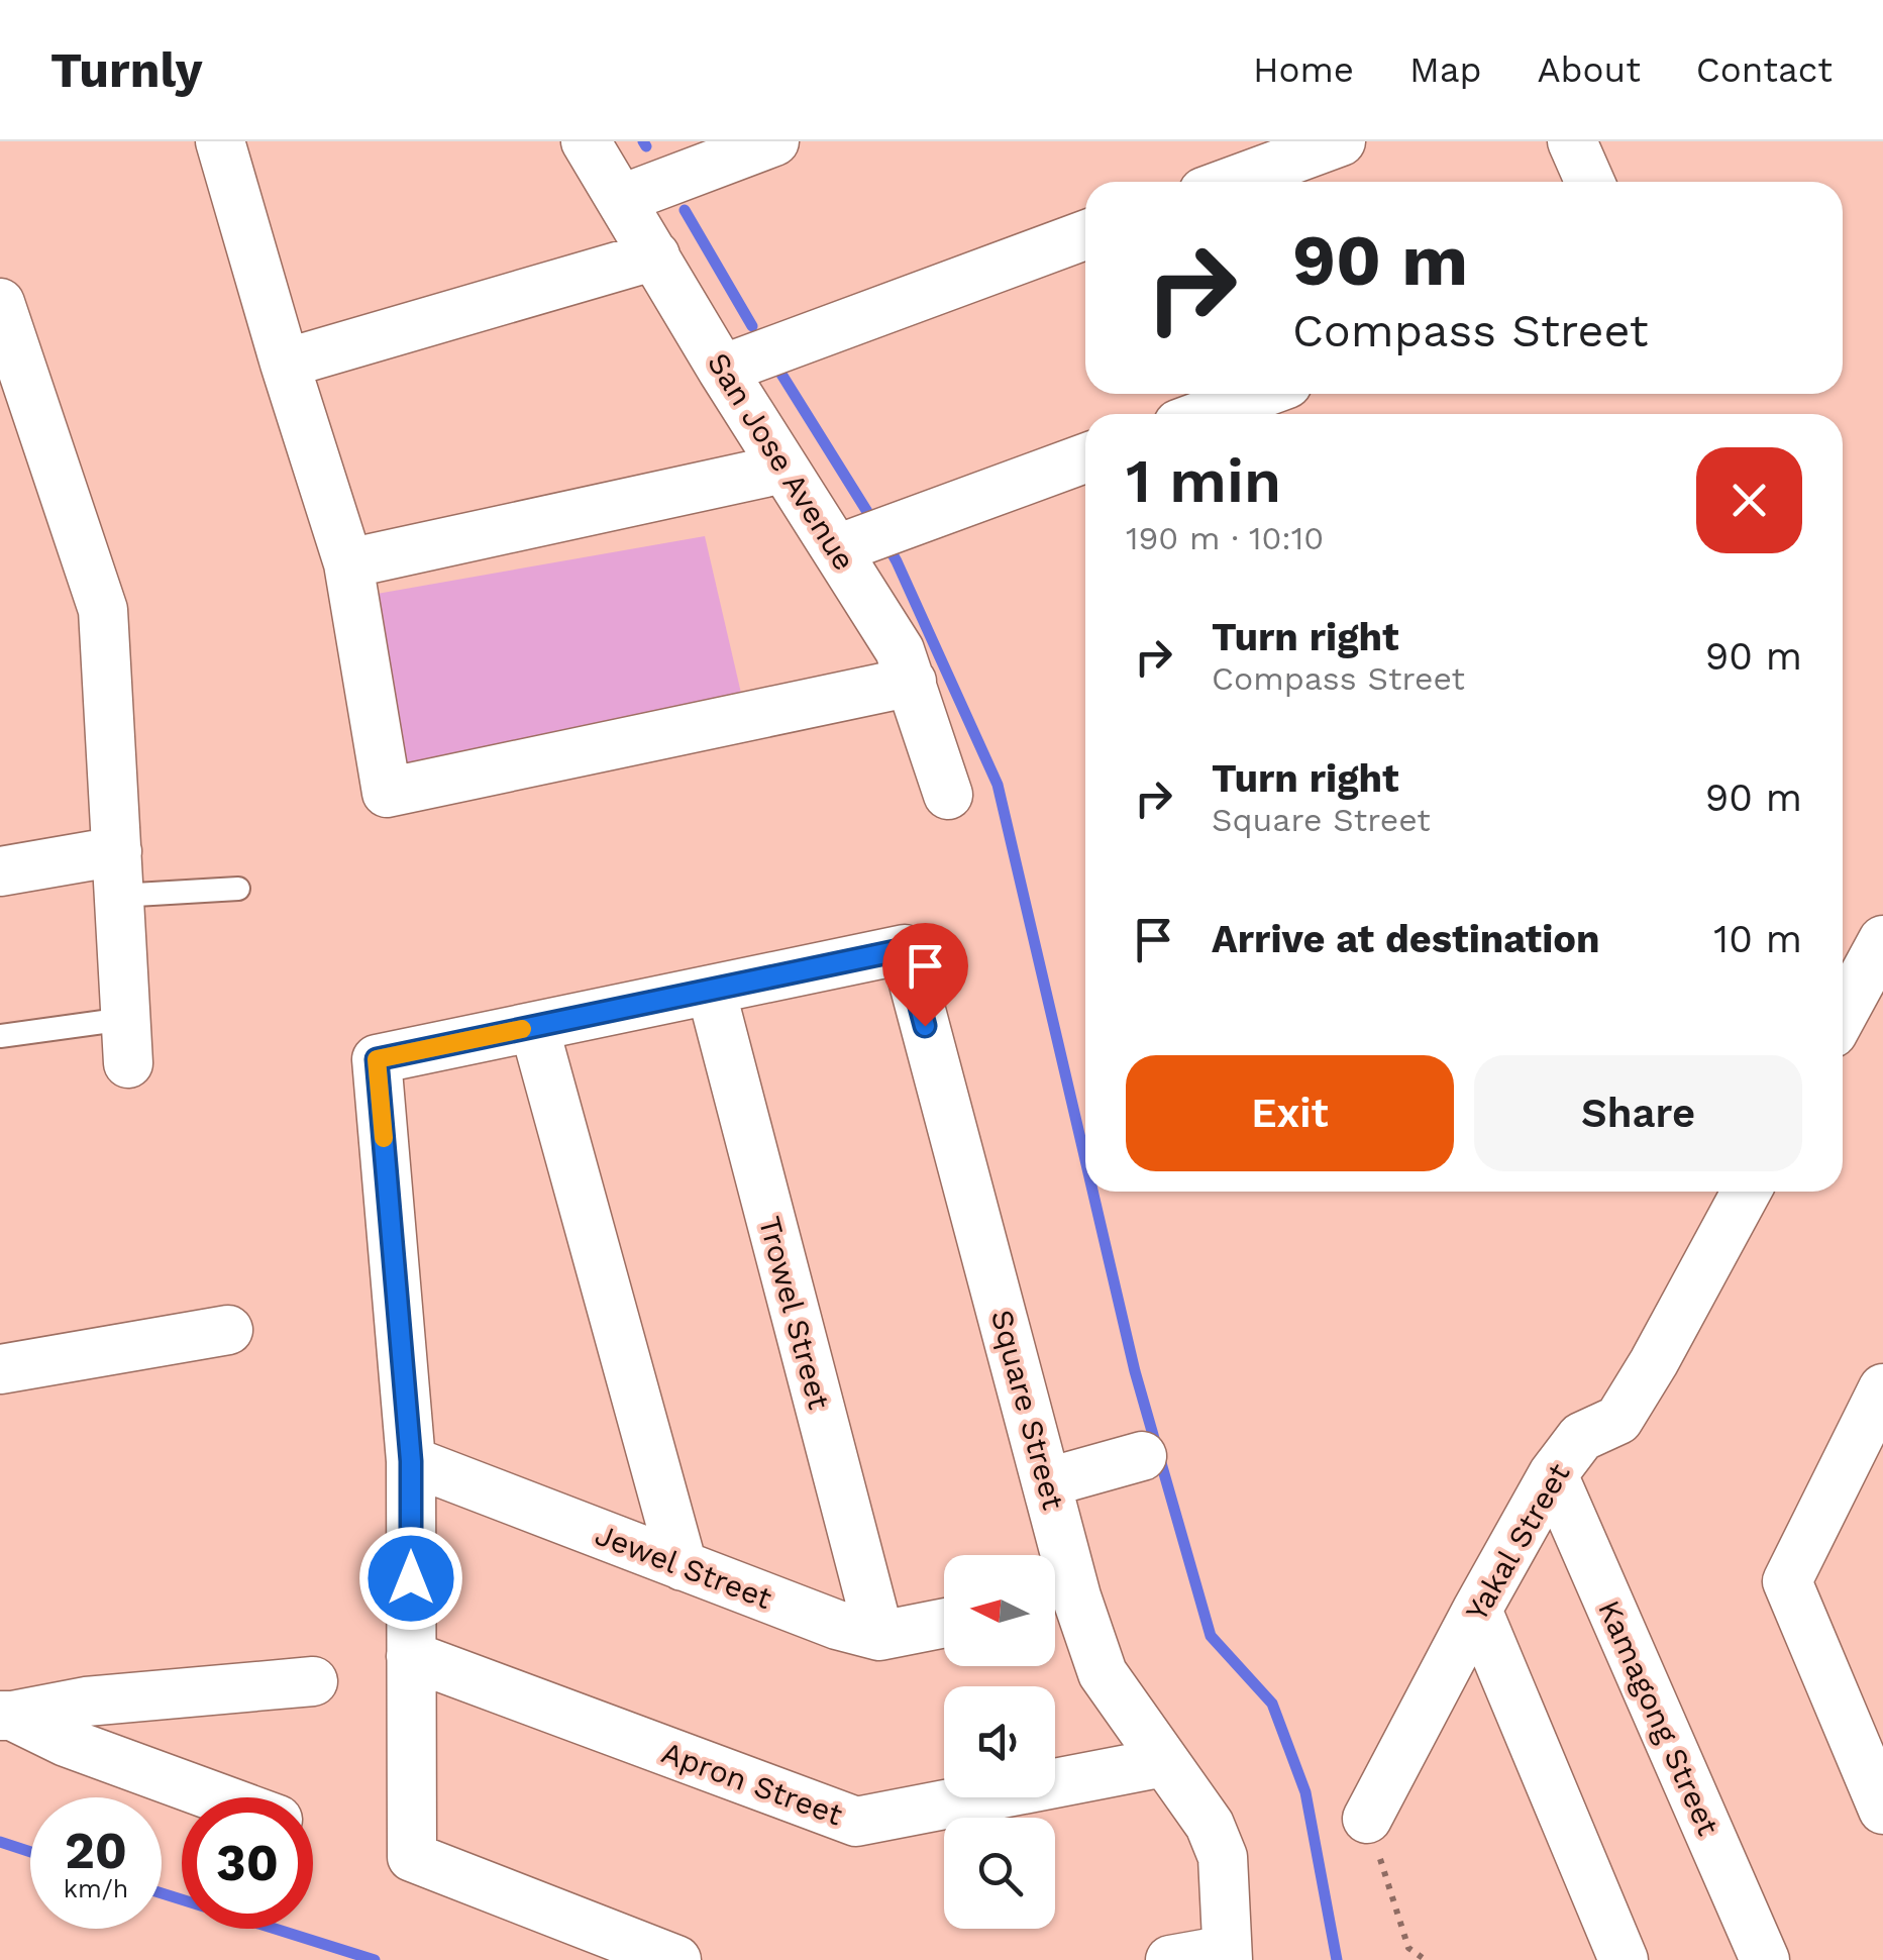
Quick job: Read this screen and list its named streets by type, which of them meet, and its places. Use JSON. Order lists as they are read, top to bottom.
{
  "streets": {
    "street": [
      "San Jose Avenue",
      "Trowel Street",
      "Square Street",
      "Yakal Street",
      "Jewel Street",
      "Kamagong Street",
      "Apron Street"
    ]
  },
  "crossings": [
    ["Trowel Street", "Square Street"],
    ["Trowel Street", "Jewel Street"],
    ["Square Street", "Apron Street"],
    ["Yakal Street", "Kamagong Street"]
  ],
  "north": "left",
  "page": {
    "header": "Turnly",
    "nav": [
      "Home",
      "Map",
      "About",
      "Contact"
    ],
    "turn": ["90 m", "Compass Street"],
    "heading": ["1 min", "190 m · 10:10"],
    "list": [
      {
        "name": "Turn right",
        "note": "Compass Street",
        "value": "90 m"
      },
      {
        "name": "Turn right",
        "note": "Square Street",
        "value": "90 m"
      },
      {
        "name": "Arrive at destination",
        "value": "10 m"
      }
    ],
    "buttons": ["Exit", "Share"],
    "speed": "20 km/h",
    "limit": "30"
  }
}
